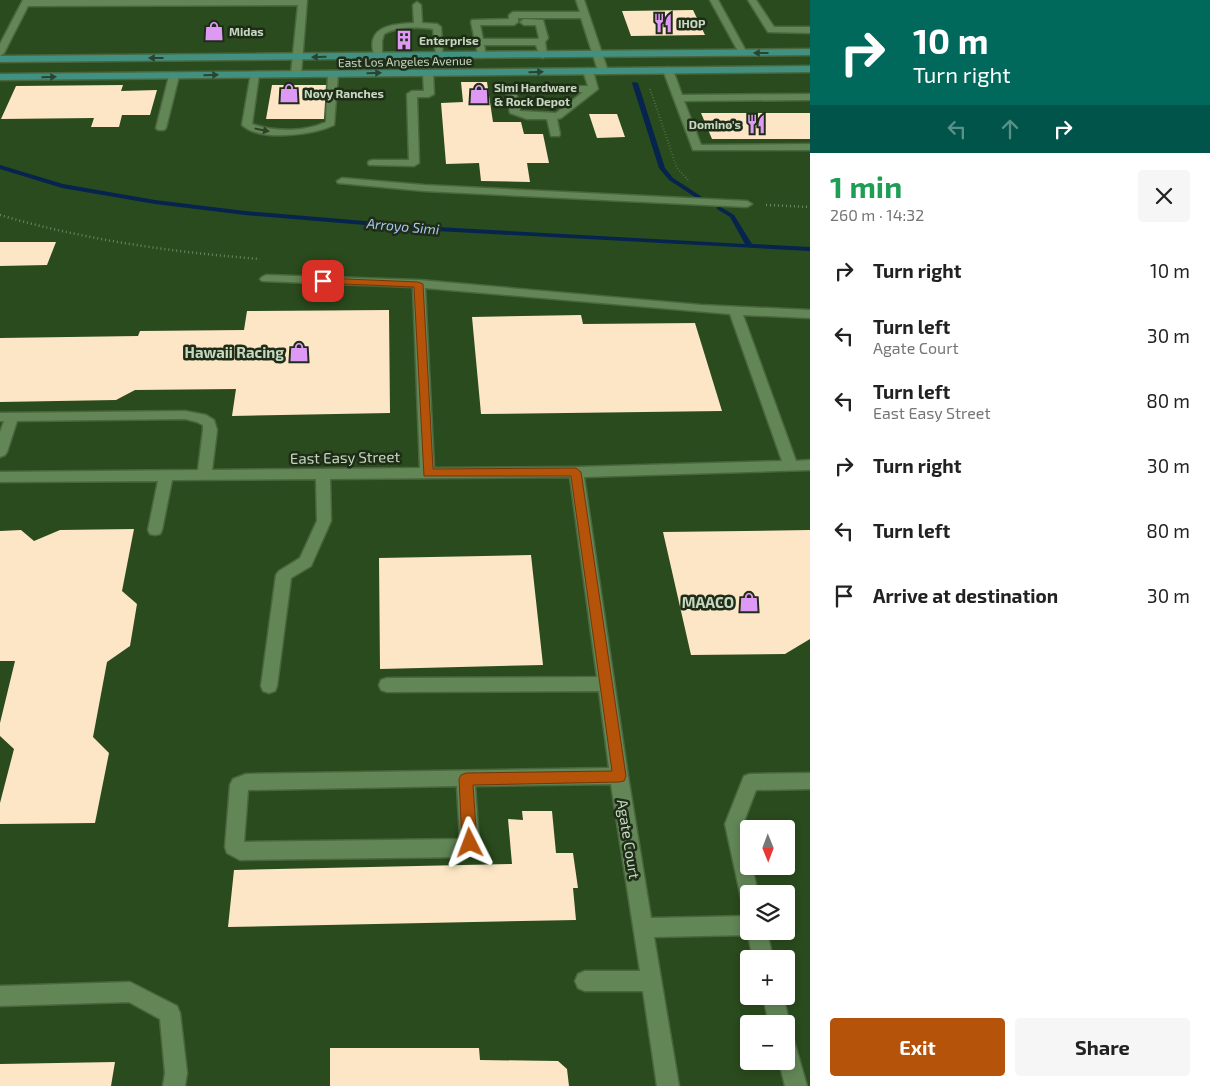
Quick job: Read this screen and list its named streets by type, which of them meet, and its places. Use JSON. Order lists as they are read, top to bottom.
{
  "streets": {
    "main road": ["East Los Angeles Avenue"],
    "street": ["East Easy Street", "Agate Court"]
  },
  "crossings": [
    ["East Easy Street", "Agate Court"]
  ],
  "water": ["Arroyo Simi"],
  "places": {
    "restaurant": ["IHOP", "Domino's"],
    "shop": [
      "Midas",
      "Novy Ranches",
      "Simi Hardware & Rock Depot",
      "Hawaii Racing",
      "MAACO"
    ],
    "building": ["Enterprise"]
  },
  "north": "bottom",
  "page": {
    "turn": ["10 m", "Turn right"],
    "heading": ["1 min", "260 m · 14:32"],
    "list": [
      {
        "name": "Turn right",
        "value": "10 m"
      },
      {
        "name": "Turn left",
        "note": "Agate Court",
        "value": "30 m"
      },
      {
        "name": "Turn left",
        "note": "East Easy Street",
        "value": "80 m"
      },
      {
        "name": "Turn right",
        "value": "30 m"
      },
      {
        "name": "Turn left",
        "value": "80 m"
      },
      {
        "name": "Arrive at destination",
        "value": "30 m"
      }
    ],
    "map_buttons": ["+", "−"],
    "buttons": ["Exit", "Share"]
  }
}
